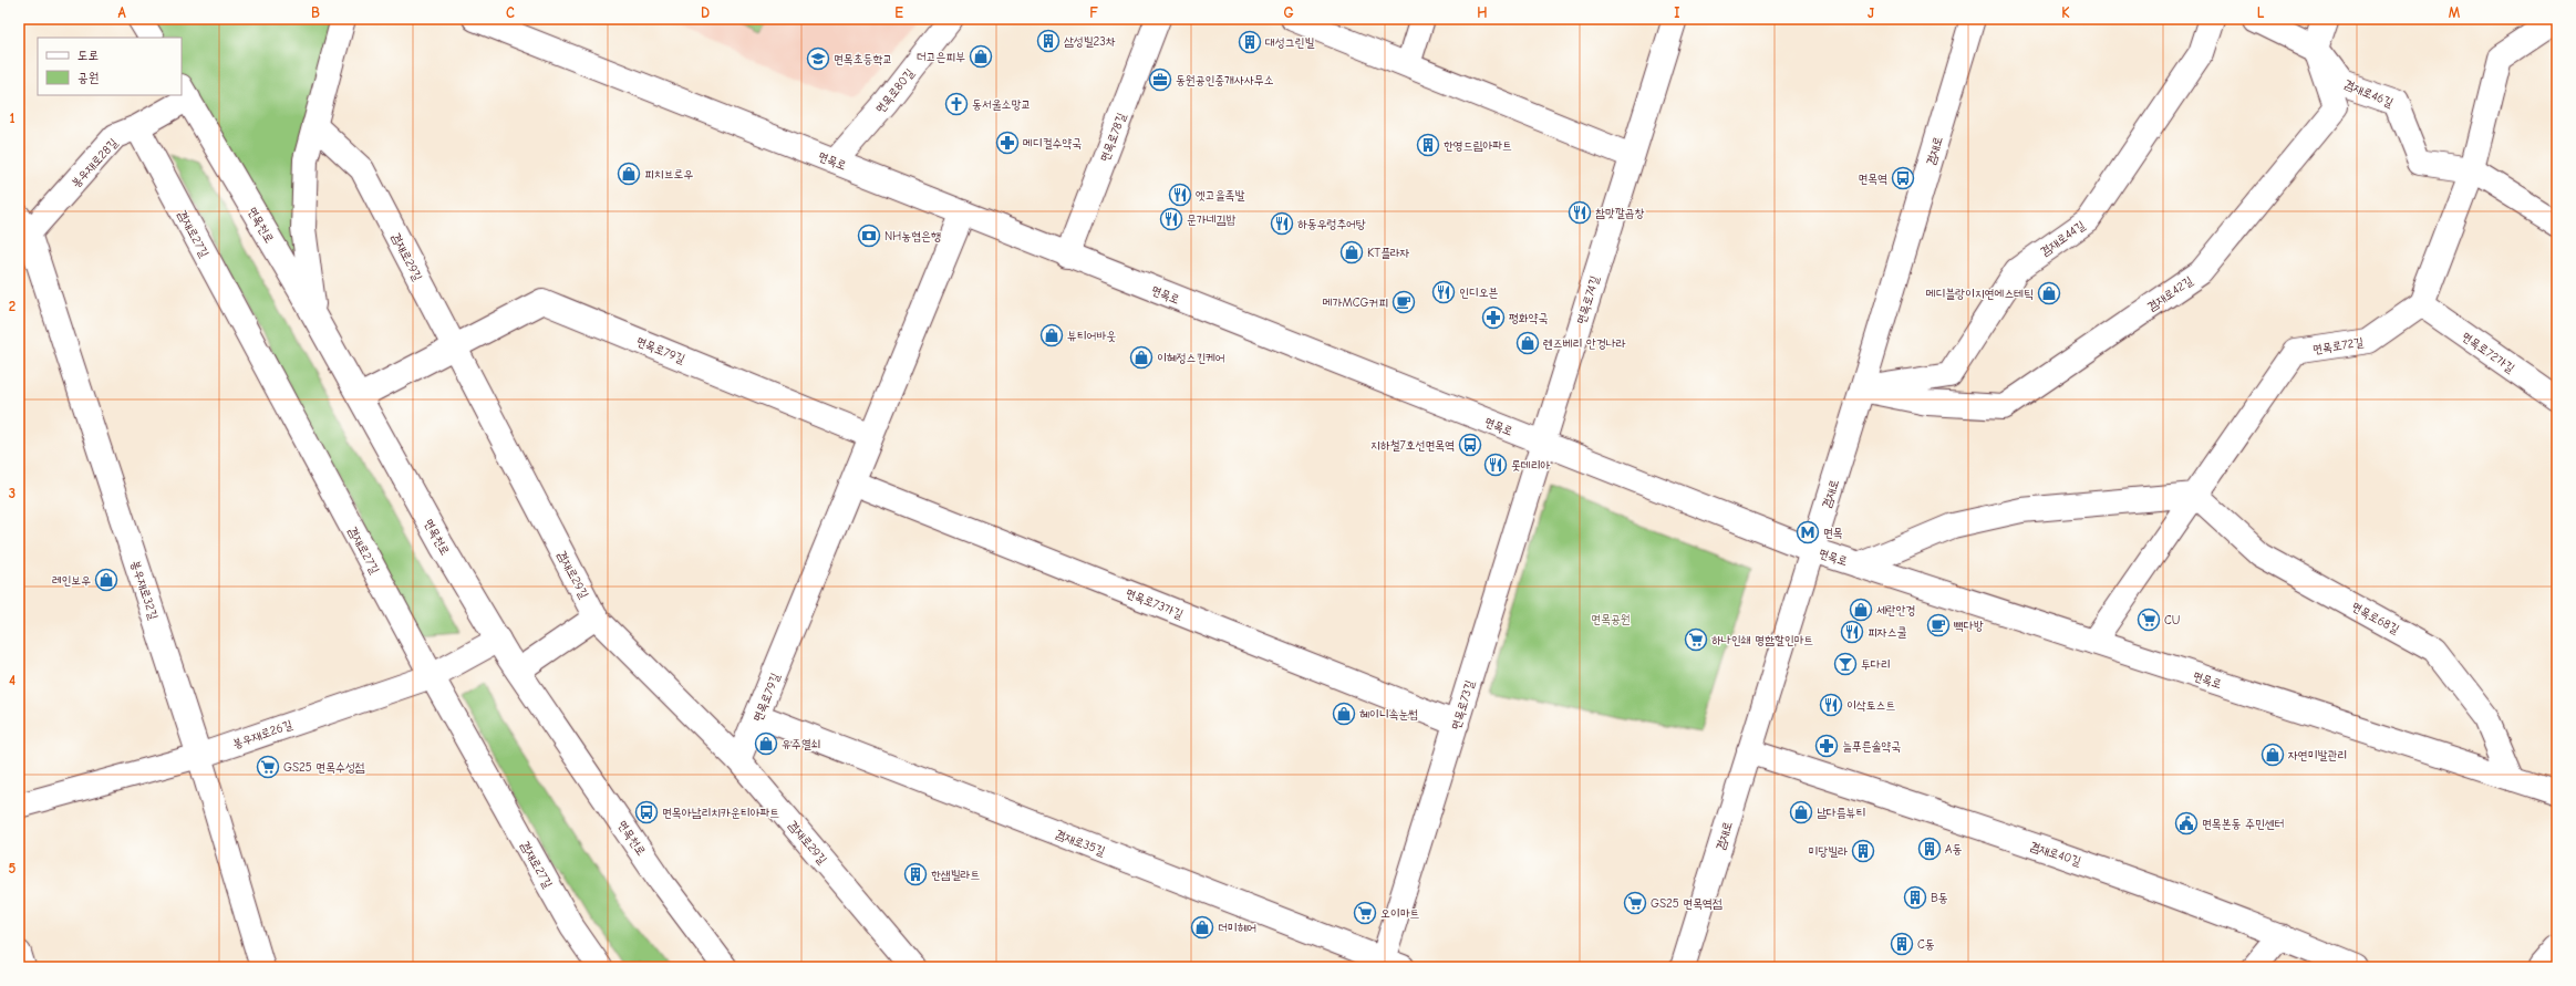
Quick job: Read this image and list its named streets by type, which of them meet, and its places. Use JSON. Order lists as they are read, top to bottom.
{
  "streets": {
    "street": [
      "면목로80길",
      "겸재로46길",
      "면목로78길",
      "겸재로",
      "면목로",
      "봉우재로28길",
      "면목천로",
      "겸재로27길",
      "겸재로44길",
      "겸재로29길",
      "겸재로42길",
      "면목로74길",
      "면목로72길",
      "면목로79길",
      "면목로72가길",
      "봉우재로32길",
      "면목로73가길",
      "면목로68길",
      "면목로73길",
      "봉우재로26길",
      "겸재로35길",
      "겸재로40길"
    ]
  },
  "crossings": [
    ["면목로80길", "면목로"],
    ["겸재로46길", "겸재로42길"],
    ["면목로78길", "면목로"],
    ["겸재로", "면목로"],
    ["겸재로", "겸재로44길"],
    ["겸재로", "겸재로42길"],
    ["겸재로", "겸재로40길"],
    ["면목로", "면목로74길"],
    ["면목로", "면목로72길"],
    ["면목로", "면목로79길"],
    ["면목로", "면목로68길"],
    ["면목로", "면목로73길"],
    ["봉우재로28길", "겸재로27길"],
    ["봉우재로28길", "봉우재로32길"],
    ["면목천로", "봉우재로26길"],
    ["겸재로27길", "봉우재로26길"],
    ["겸재로44길", "겸재로42길"],
    ["겸재로29길", "면목로79길"],
    ["면목로74길", "면목로73길"],
    ["면목로72길", "면목로72가길"],
    ["면목로72길", "면목로68길"],
    ["면목로79길", "면목로73가길"],
    ["면목로79길", "겸재로35길"],
    ["봉우재로32길", "봉우재로26길"],
    ["면목로73가길", "면목로73길"],
    ["면목로73길", "겸재로35길"]
  ],
  "parks": ["면목공원"],
  "places": {
    "building": [
      "삼성빌23차",
      "대성그린빌",
      "한영드림아파트",
      "A동",
      "미당빌라",
      "한샘빌라트",
      "B동",
      "C동"
    ],
    "shop": [
      "더고은피부",
      "피치브로우",
      "KT플라자",
      "메디블랑이지연에스테틱",
      "뷰티어바웃",
      "렌즈베리 안경나라",
      "이혜정스킨케어",
      "레인보우",
      "세란안경",
      "혜이니속눈썹",
      "유주열쇠",
      "자연미발관리",
      "남다름뷰티",
      "더미헤어"
    ],
    "school or university": ["면목초등학교"],
    "office": ["동원공인중개사사무소"],
    "church": ["동서울소망교"],
    "pharmacy": ["메디컬수약국", "평화약국", "늘푸른솔약국"],
    "bus stop": ["면목역", "지하철7호선면목역", "면목아남리치카운티아파트"],
    "restaurant": [
      "엣고을족발",
      "참맛깔곱창",
      "문가네김밥",
      "하동우렁추어탕",
      "인디오븐",
      "롯데리아",
      "피자스쿨",
      "이삭토스트"
    ],
    "bank": ["NH농협은행"],
    "cafe": ["메가MCG커피", "빽다방"],
    "metro station": ["면목"],
    "supermarket": [
      "CU",
      "하나인쇄 명함할인마트",
      "GS25 면목수성점",
      "GS25 면목역점",
      "오이마트"
    ],
    "bar": ["투다리"],
    "public building": ["면목본동 주민센터"]
  },
  "legend": ["도로", "공원"],
  "grid": {
    "columns": [
      "A",
      "B",
      "C",
      "D",
      "E",
      "F",
      "G",
      "H",
      "I",
      "J",
      "K",
      "L",
      "M"
    ],
    "rows": [
      "1",
      "2",
      "3",
      "4",
      "5"
    ]
  }
}
